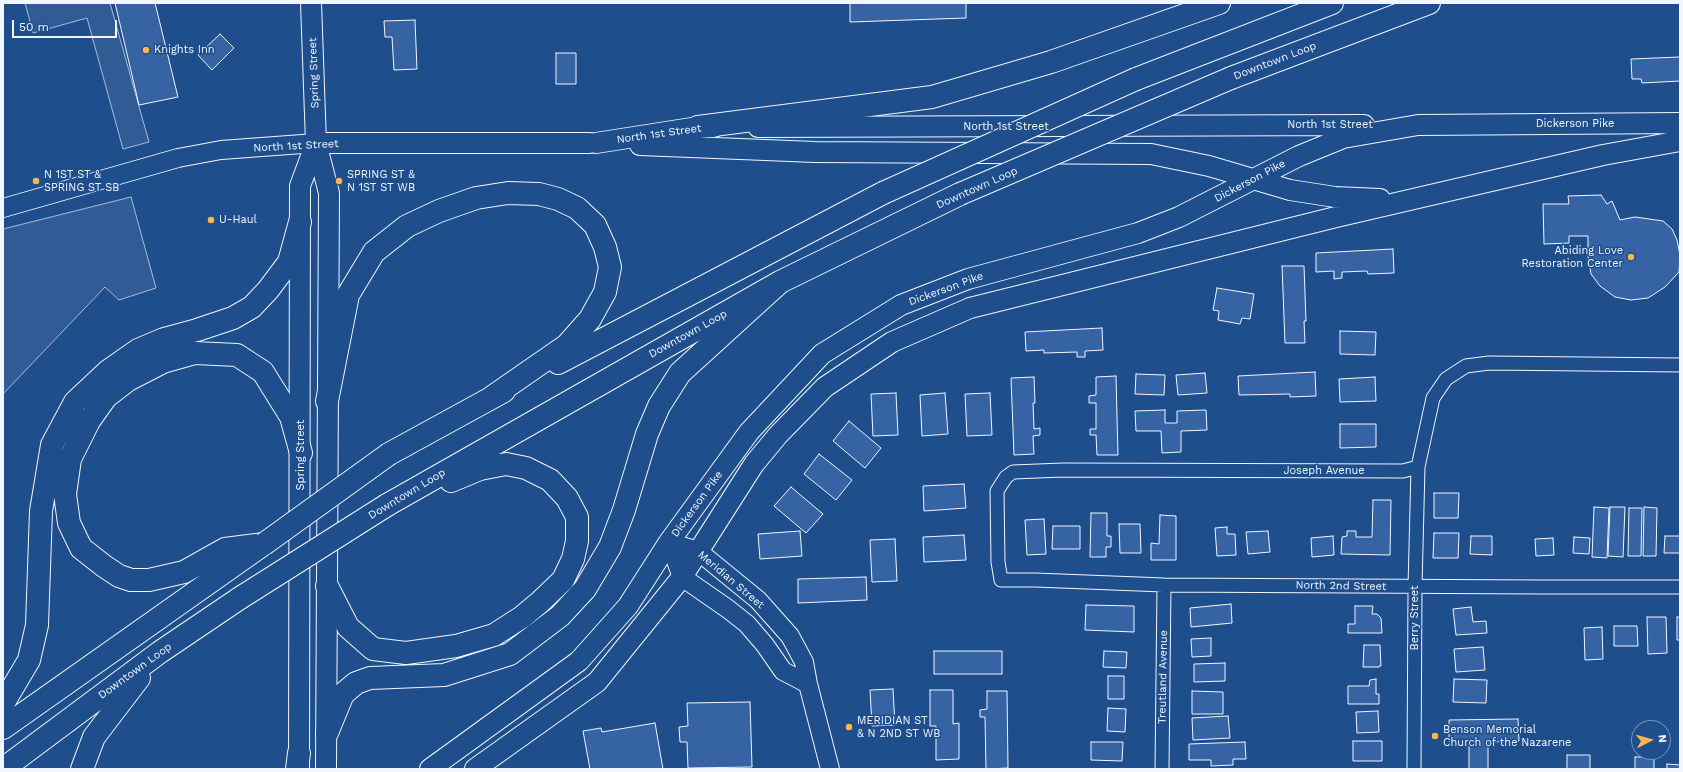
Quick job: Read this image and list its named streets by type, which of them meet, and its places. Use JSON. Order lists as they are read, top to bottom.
{
  "streets": {
    "highway": ["Downtown Loop"],
    "main road": ["Spring Street", "Dickerson Pike", "North 1st Street"],
    "street": [
      "Joseph Avenue",
      "Meridian Street",
      "North 2nd Street",
      "Berry Street",
      "Treutland Avenue"
    ]
  },
  "crossings": [
    ["Spring Street", "North 1st Street"],
    ["Dickerson Pike", "North 1st Street"],
    ["Dickerson Pike", "Meridian Street"],
    ["Joseph Avenue", "North 2nd Street"],
    ["Joseph Avenue", "Berry Street"],
    ["North 2nd Street", "Berry Street"],
    ["North 2nd Street", "Treutland Avenue"]
  ],
  "places": [
    "Knights Inn",
    "N 1ST ST & SPRING ST SB",
    "SPRING ST & N 1ST ST WB",
    "U-Haul",
    "Abiding Love Restoration Center",
    "MERIDIAN ST & N 2ND ST WB",
    "Benson Memorial Church of the Nazarene"
  ],
  "scale_bar": "50 m",
  "north": "right"
}
